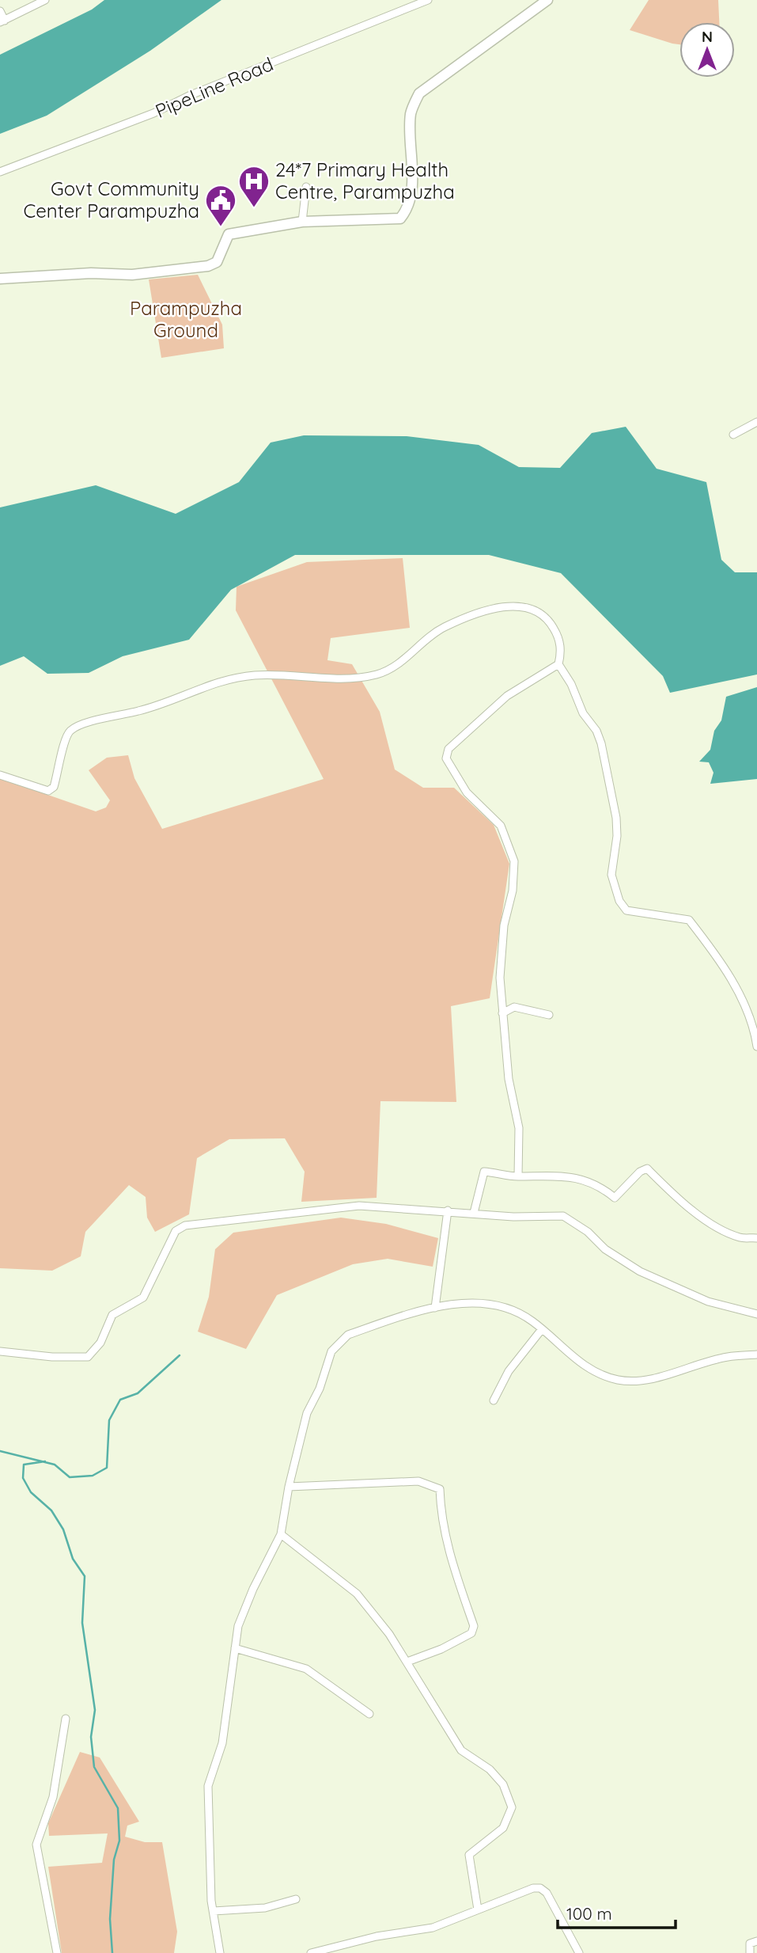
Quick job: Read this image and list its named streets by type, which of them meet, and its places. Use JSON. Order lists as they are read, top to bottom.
{
  "streets": {
    "street": ["PipeLine Road"]
  },
  "parks": ["Parampuzha Ground"],
  "places": {
    "hospital": ["24*7 Primary Health Centre, Parampuzha"],
    "public building": ["Govt Community Center Parampuzha"]
  },
  "scale_bar": "100 m",
  "north": "top"
}
